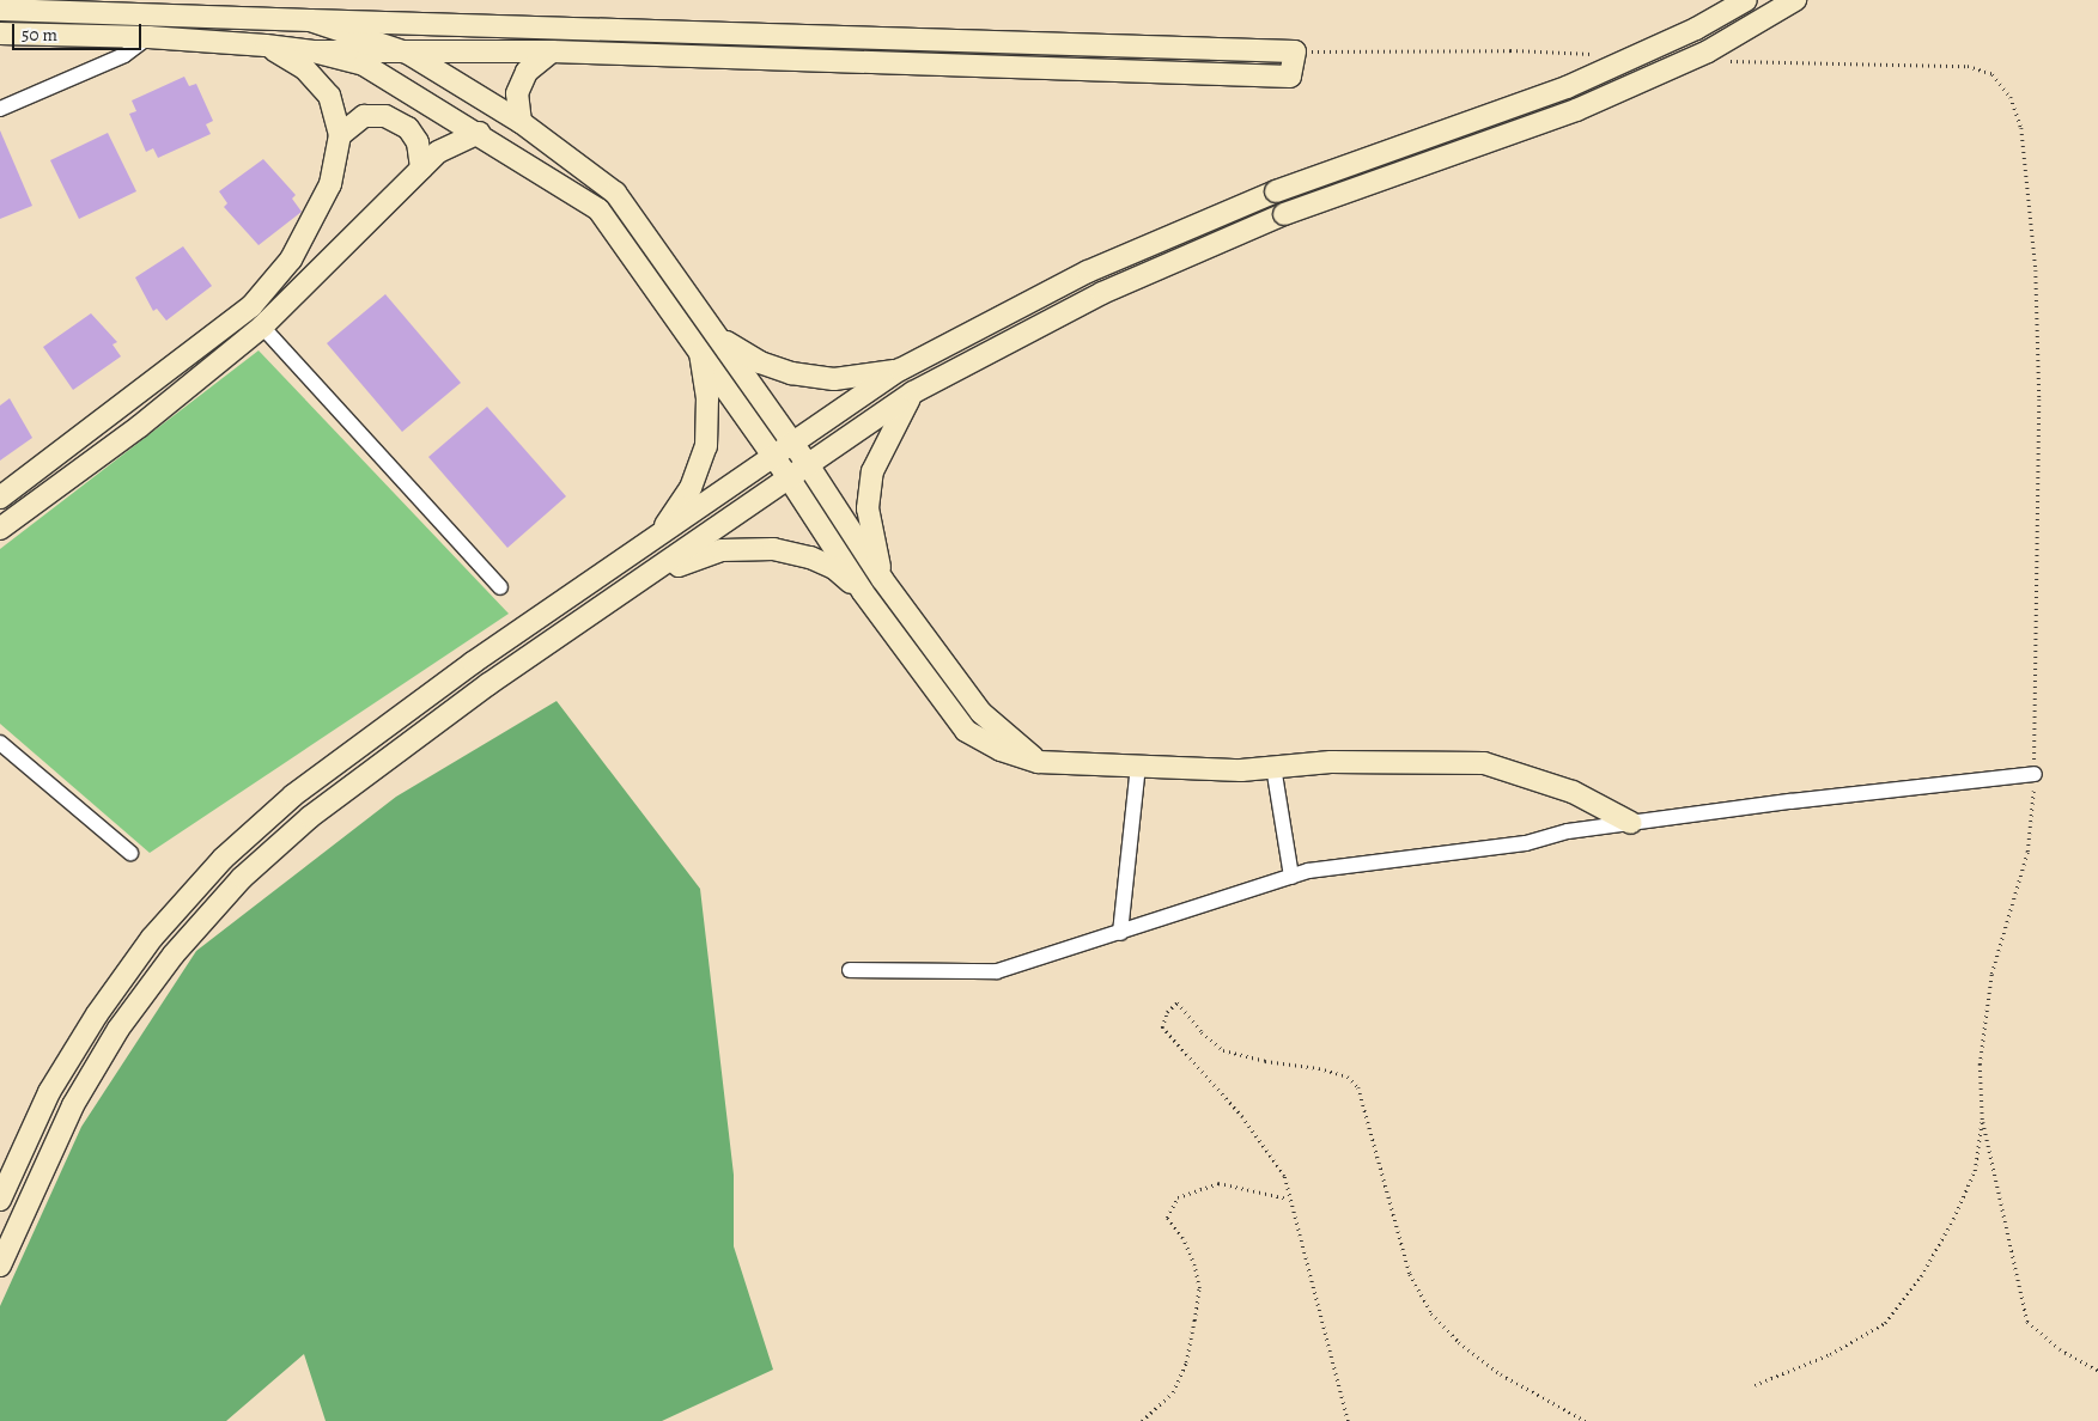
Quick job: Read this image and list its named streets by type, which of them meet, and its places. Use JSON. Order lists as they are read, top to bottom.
{
  "scale_bar": "50 m"
}
